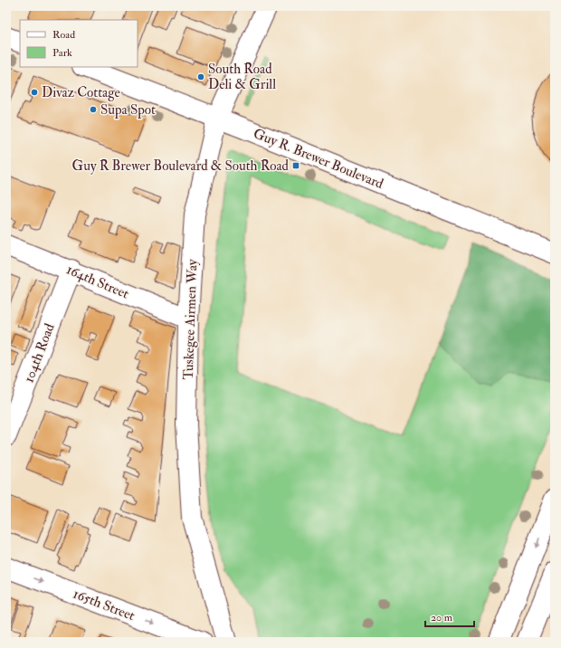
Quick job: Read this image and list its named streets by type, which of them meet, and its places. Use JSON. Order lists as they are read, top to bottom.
{
  "streets": {
    "street": [
      "Guy R. Brewer Boulevard",
      "164th Street",
      "Tuskegee Airmen Way",
      "104th Road",
      "165th Street"
    ]
  },
  "crossings": [
    ["Guy R. Brewer Boulevard", "Tuskegee Airmen Way"],
    ["164th Street", "Tuskegee Airmen Way"],
    ["164th Street", "104th Road"]
  ],
  "one_way": ["165th Street"],
  "places": {
    "other": ["South Road Deli & Grill", "Divaz Cottage", "Supa Spot"],
    "transit": ["Guy R Brewer Boulevard & South Road"]
  },
  "legend": ["Road", "Park"],
  "scale_bar": "20 m"
}
